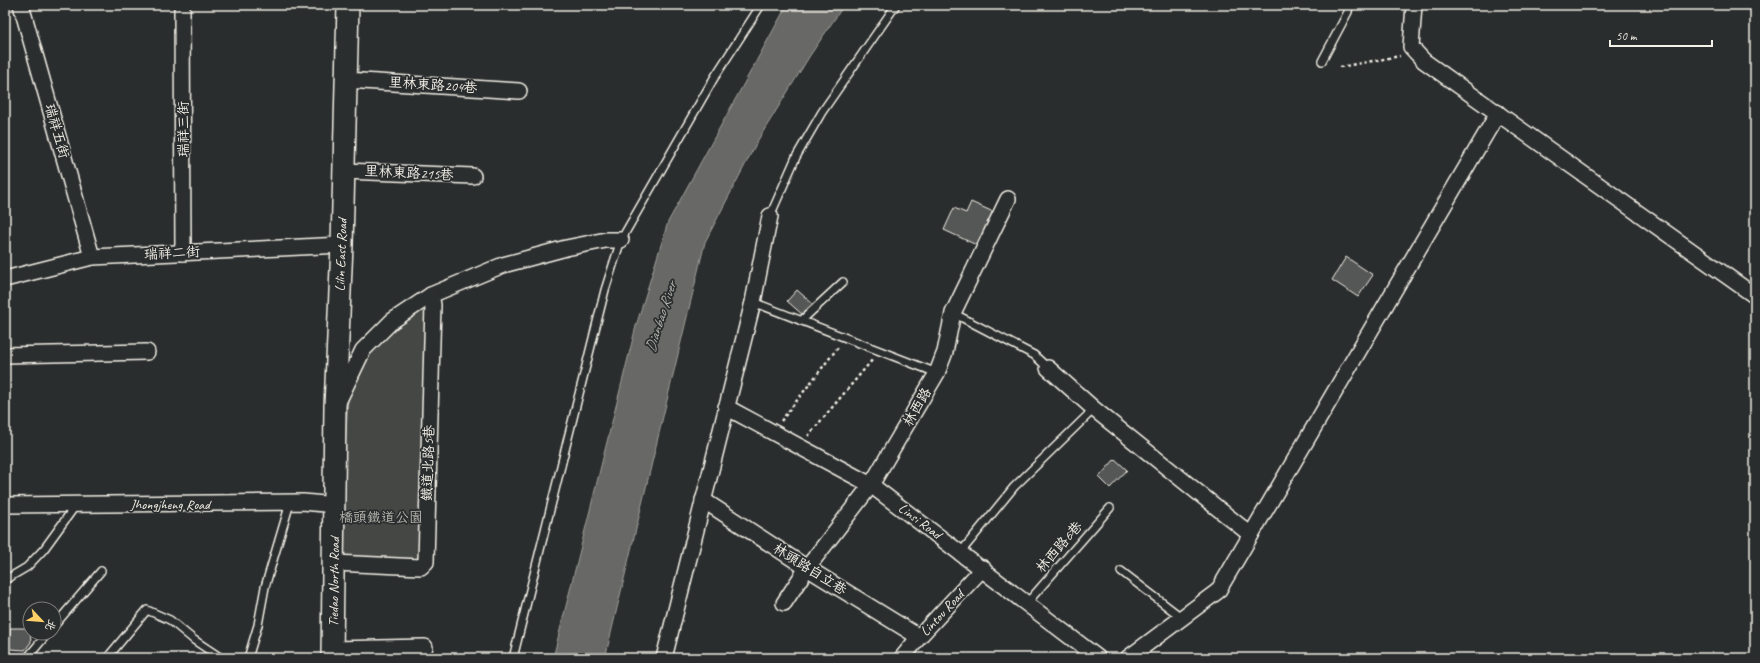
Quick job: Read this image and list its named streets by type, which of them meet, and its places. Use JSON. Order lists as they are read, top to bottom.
{
  "streets": {
    "street": [
      "里林東路204巷",
      "瑞祥三街",
      "瑞祥五街",
      "里林東路215巷",
      "瑞祥二街",
      "Lilin East Road",
      "林西路",
      "鐵道北路5巷",
      "Jhongjheng Road",
      "Linsi Road",
      "林頭路自立巷",
      "Tiedao North Road",
      "Lintou Road"
    ],
    "lane": ["林西路6巷"]
  },
  "crossings": [
    ["里林東路204巷", "Lilin East Road"],
    ["瑞祥三街", "瑞祥二街"],
    ["瑞祥五街", "瑞祥二街"],
    ["里林東路215巷", "Lilin East Road"],
    ["瑞祥二街", "Lilin East Road"],
    ["Lilin East Road", "Jhongjheng Road"],
    ["Lilin East Road", "Tiedao North Road"],
    ["林西路", "Linsi Road"],
    ["林西路", "林頭路自立巷"],
    ["鐵道北路5巷", "Tiedao North Road"],
    ["Jhongjheng Road", "Tiedao North Road"],
    ["Linsi Road", "林西路6巷"],
    ["Linsi Road", "Lintou Road"],
    ["林頭路自立巷", "Lintou Road"]
  ],
  "water": ["Dianbao River"],
  "parks": ["橋頭鐵道公園"],
  "scale_bar": "50 m",
  "north": "bottom right"
}
